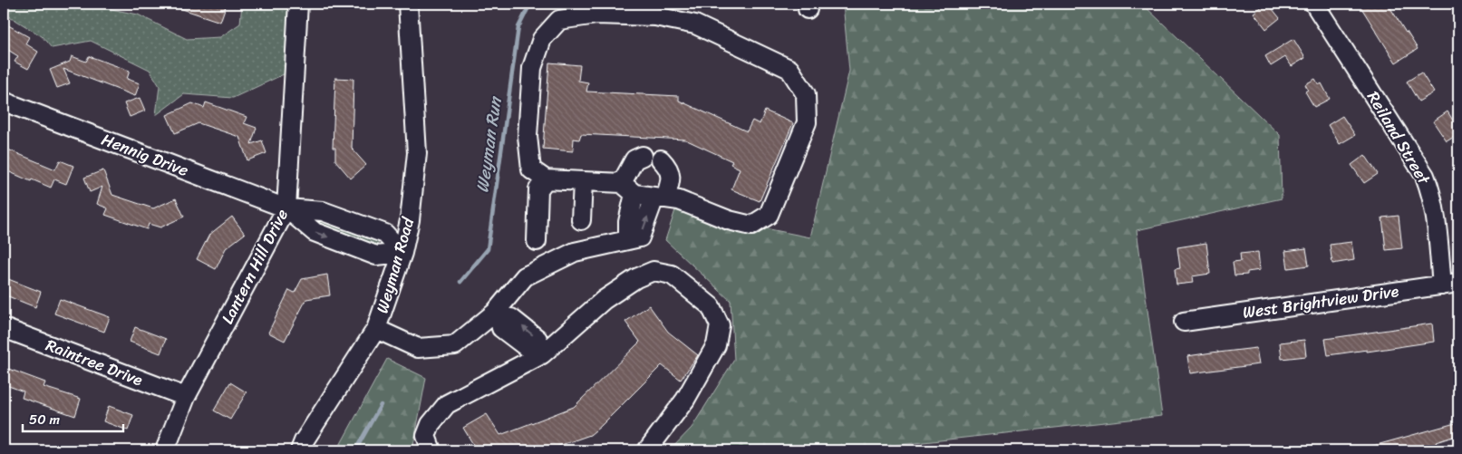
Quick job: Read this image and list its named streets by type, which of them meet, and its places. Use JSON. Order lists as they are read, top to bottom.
{
  "streets": {
    "street": [
      "Reiland Street",
      "Hennig Drive",
      "Weyman Road",
      "Lantern Hill Drive",
      "West Brightview Drive",
      "Raintree Drive"
    ]
  },
  "crossings": [
    ["Reiland Street", "West Brightview Drive"],
    ["Hennig Drive", "Weyman Road"],
    ["Hennig Drive", "Lantern Hill Drive"],
    ["Lantern Hill Drive", "Raintree Drive"]
  ],
  "water": ["Weyman Run"],
  "scale_bar": "50 m"
}
